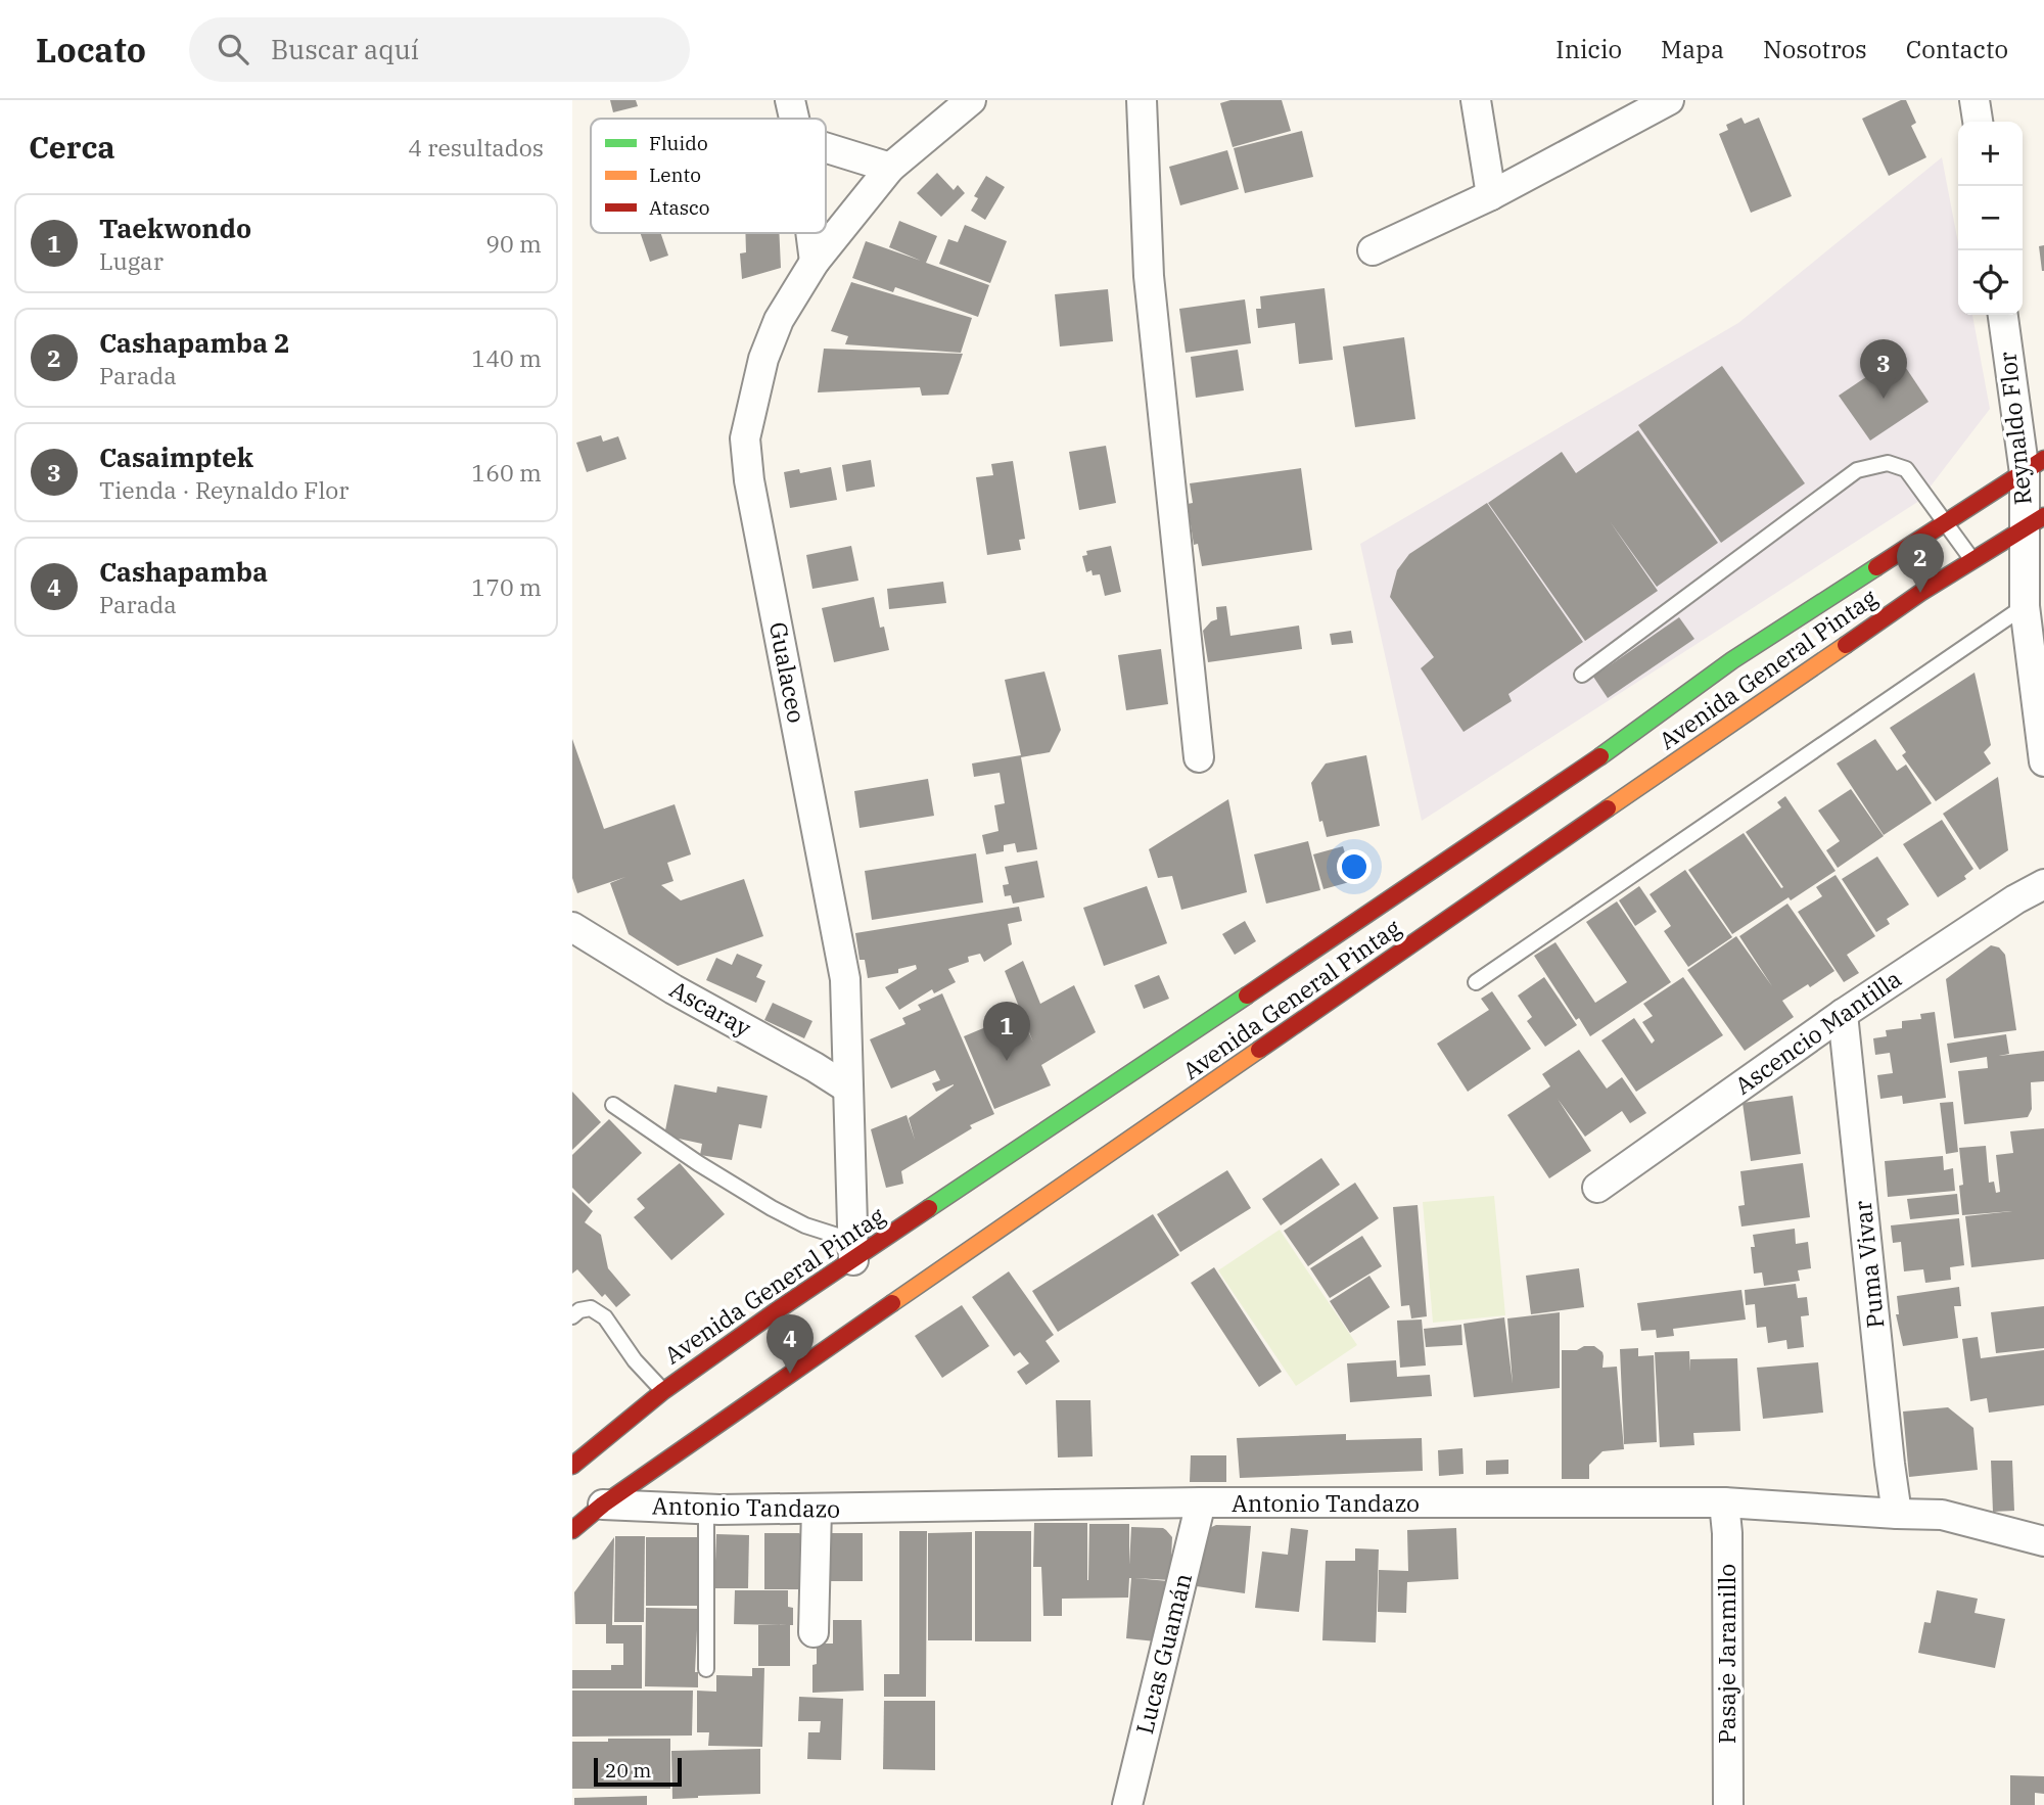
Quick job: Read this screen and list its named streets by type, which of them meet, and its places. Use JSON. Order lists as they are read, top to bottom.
{
  "streets": {
    "highway": ["Avenida General Pintag"],
    "street": [
      "Reynaldo Flor",
      "Gualaceo",
      "Ascaray",
      "Ascencio Mantilla",
      "Puma Vivar",
      "Antonio Tandazo",
      "Lucas Guamán",
      "Pasaje Jaramillo"
    ]
  },
  "crossings": [
    ["Reynaldo Flor", "Avenida General Pintag"],
    ["Avenida General Pintag", "Gualaceo"],
    ["Avenida General Pintag", "Antonio Tandazo"],
    ["Gualaceo", "Ascaray"],
    ["Ascencio Mantilla", "Puma Vivar"],
    ["Puma Vivar", "Antonio Tandazo"],
    ["Antonio Tandazo", "Lucas Guamán"],
    ["Antonio Tandazo", "Pasaje Jaramillo"]
  ],
  "legend": ["Fluido", "Lento", "Atasco"],
  "scale_bar": "20 m",
  "page": {
    "header": "Locato",
    "search": "Buscar aquí",
    "nav": [
      "Inicio",
      "Mapa",
      "Nosotros",
      "Contacto"
    ],
    "heading": ["Cerca", "4 resultados"],
    "map_buttons": ["+", "−"],
    "list": [
      {
        "mark": "1",
        "name": "Taekwondo",
        "note": "Lugar",
        "value": "90 m"
      },
      {
        "mark": "2",
        "name": "Cashapamba 2",
        "note": "Parada",
        "value": "140 m"
      },
      {
        "mark": "3",
        "name": "Casaimptek",
        "note": "Tienda · Reynaldo Flor",
        "value": "160 m"
      },
      {
        "mark": "4",
        "name": "Cashapamba",
        "note": "Parada",
        "value": "170 m"
      }
    ],
    "pins": [
      "3",
      "2",
      "1",
      "4"
    ],
    "scale": "20 m"
  }
}
